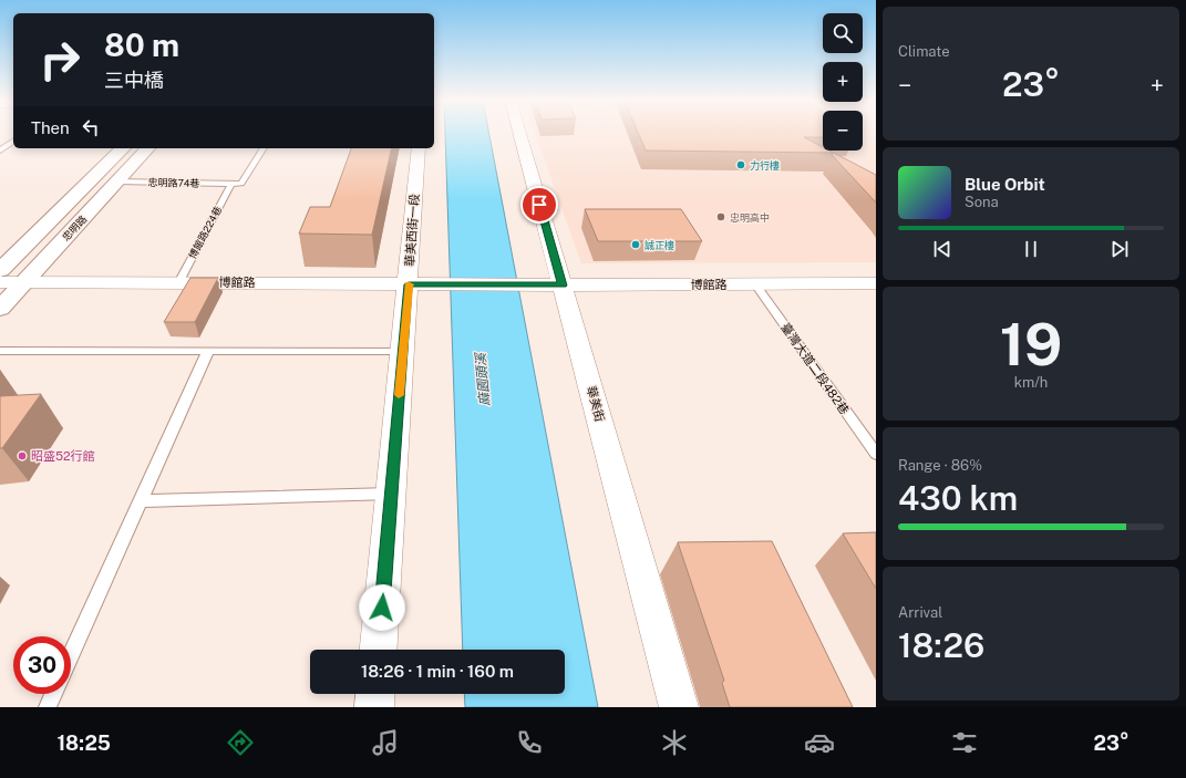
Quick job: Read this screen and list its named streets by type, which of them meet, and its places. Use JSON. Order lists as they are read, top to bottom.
{
  "streets": {
    "main road": ["忠明路"],
    "street": ["華美西街一段", "博館路", "華美街"],
    "lane": ["忠明路74巷", "博館路224巷", "臺灣大道二段482巷"]
  },
  "crossings": [
    ["忠明路74巷", "忠明路"],
    ["忠明路74巷", "博館路224巷"],
    ["忠明路", "博館路"],
    ["華美西街一段", "博館路"],
    ["博館路224巷", "博館路"],
    ["博館路", "臺灣大道二段482巷"],
    ["博館路", "華美街"]
  ],
  "water": ["麻園頭溪"],
  "places": [
    "力行樓",
    "忠明高中",
    "誠正樓",
    "昭盛52行館"
  ],
  "page": {
    "tile": [
      "Climate",
      ["19", "km/h"],
      ["Range · 86%", "430 km"],
      ["Arrival", "18:26"]
    ],
    "map_buttons": ["+", "−"],
    "turn": ["80 m", "三中橋"],
    "heat": ["−", "23°", "+"],
    "then": "Then",
    "song": ["Blue Orbit", "Sona"],
    "limit": "30",
    "trip": "18:26 · 1 min · 160 m",
    "tabs": ["18:25", "23°"]
  }
}
